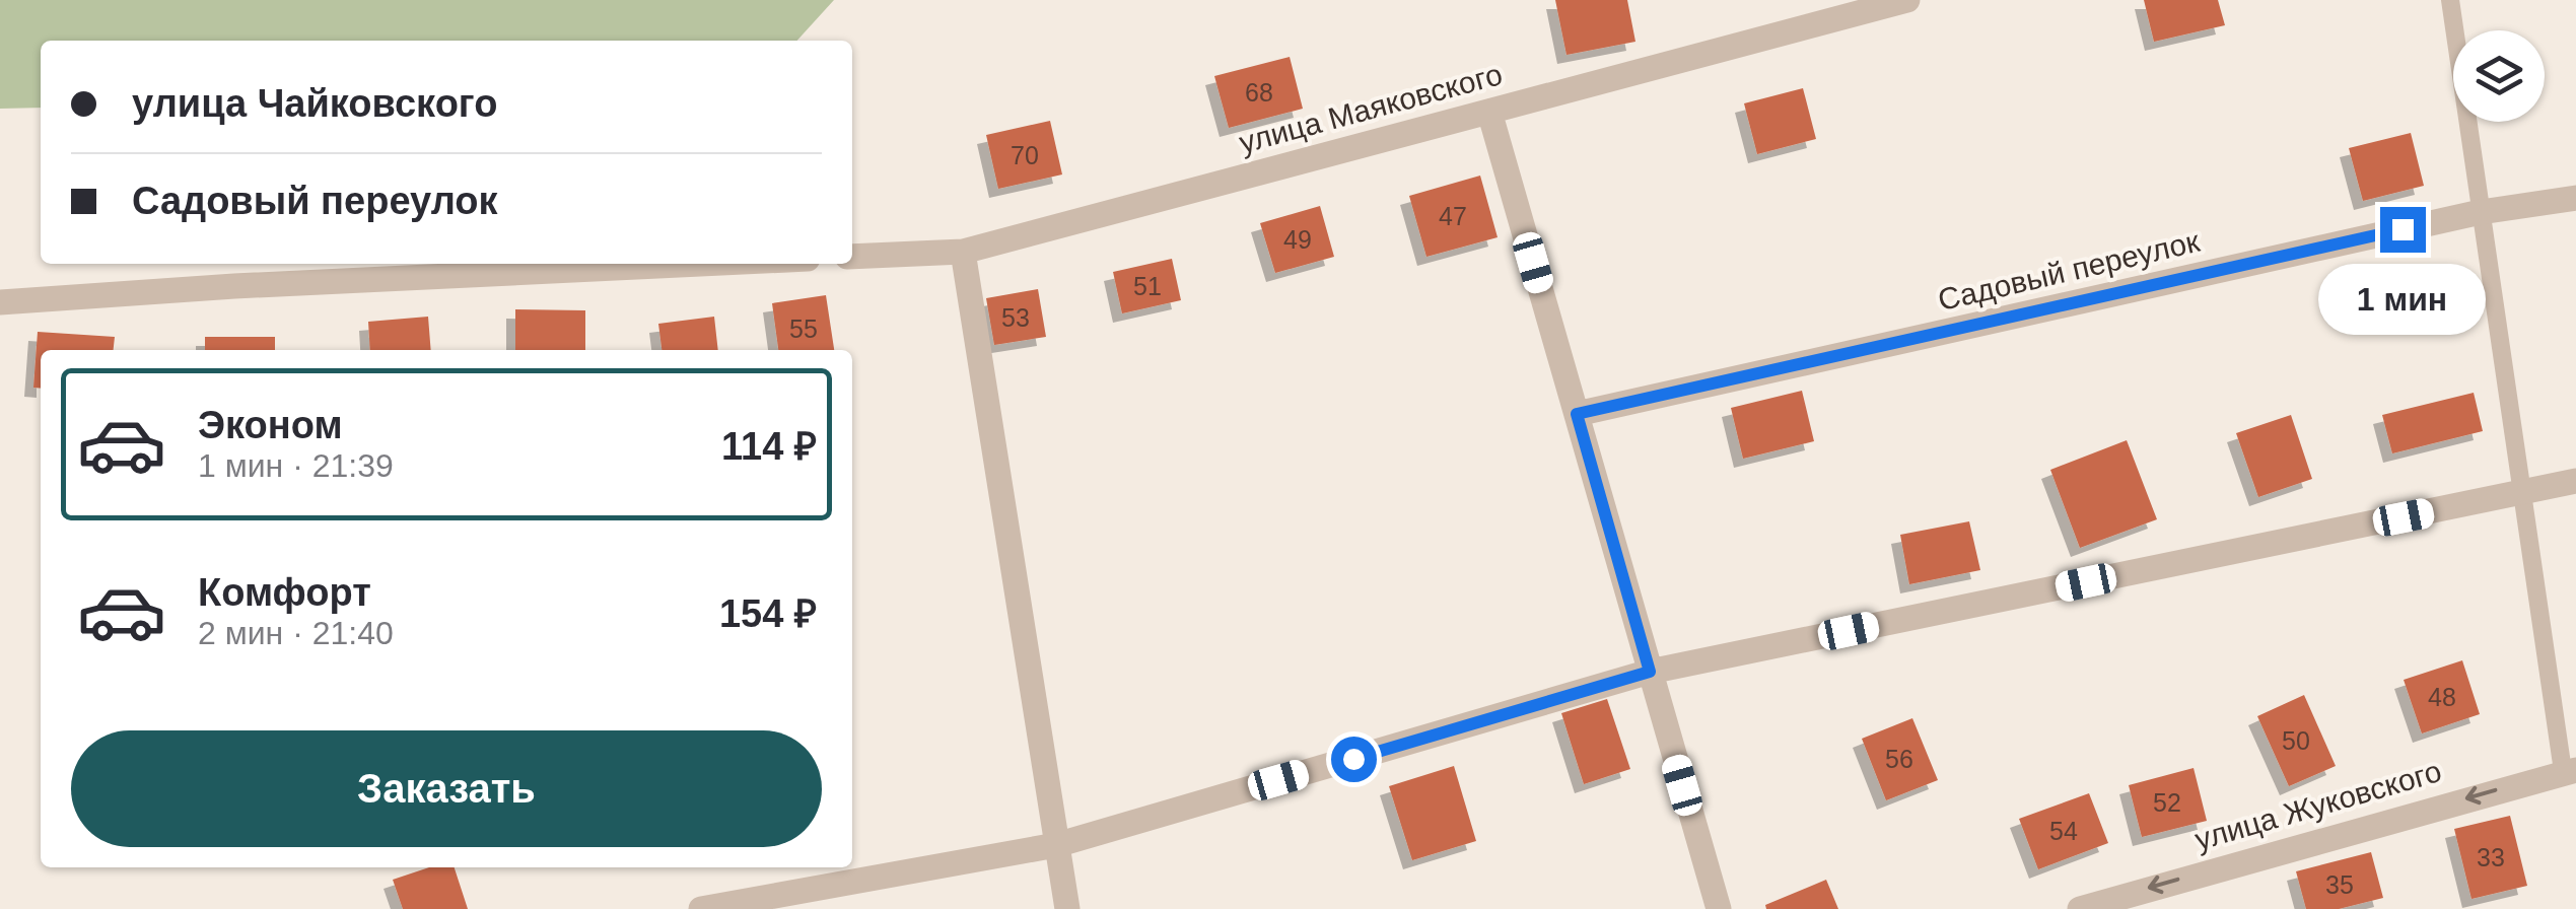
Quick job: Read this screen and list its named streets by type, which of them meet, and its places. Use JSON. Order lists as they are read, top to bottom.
{
  "streets": {
    "street": ["улица Маяковского", "Садовый переулок", "улица Жуковского"]
  },
  "one_way": ["улица Жуковского"],
  "house_numbers": [
    "68",
    "70",
    "47",
    "49",
    "51",
    "53",
    "55",
    "48",
    "50",
    "56",
    "52",
    "54",
    "33",
    "35"
  ],
  "page": {
    "banner": ["улица Чайковского", "Садовый переулок"],
    "bubble": "1 мин",
    "list": [
      {
        "name": "Эконом",
        "note": "1 мин · 21:39",
        "value": "114 ₽"
      },
      {
        "name": "Комфорт",
        "note": "2 мин · 21:40",
        "value": "154 ₽"
      }
    ],
    "buttons": "Заказать"
  }
}
